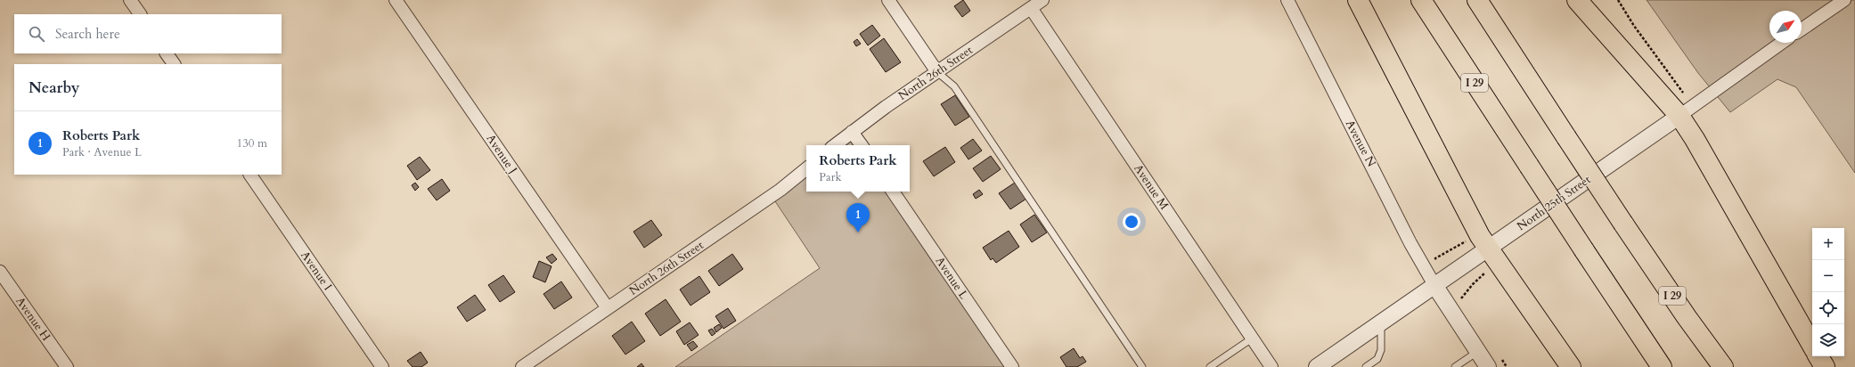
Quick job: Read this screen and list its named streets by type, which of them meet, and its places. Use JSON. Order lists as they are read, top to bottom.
{
  "streets": {
    "highway": ["I 29"],
    "street": [
      "North 26th Street",
      "Avenue N",
      "Avenue J",
      "Avenue M",
      "North 25th Street",
      "Avenue I",
      "Avenue L",
      "Avenue H"
    ]
  },
  "crossings": [
    ["North 26th Street", "Avenue J"],
    ["North 26th Street", "Avenue M"],
    ["Avenue N", "North 25th Street"]
  ],
  "north": "top right",
  "page": {
    "search": "Search here",
    "heading": "Nearby",
    "list": [
      {
        "mark": "1",
        "name": "Roberts Park",
        "note": "Park · Avenue L",
        "value": "130 m"
      }
    ],
    "popup": ["Roberts Park", "Park"],
    "pins": "1",
    "map_buttons": ["+", "−"]
  }
}
